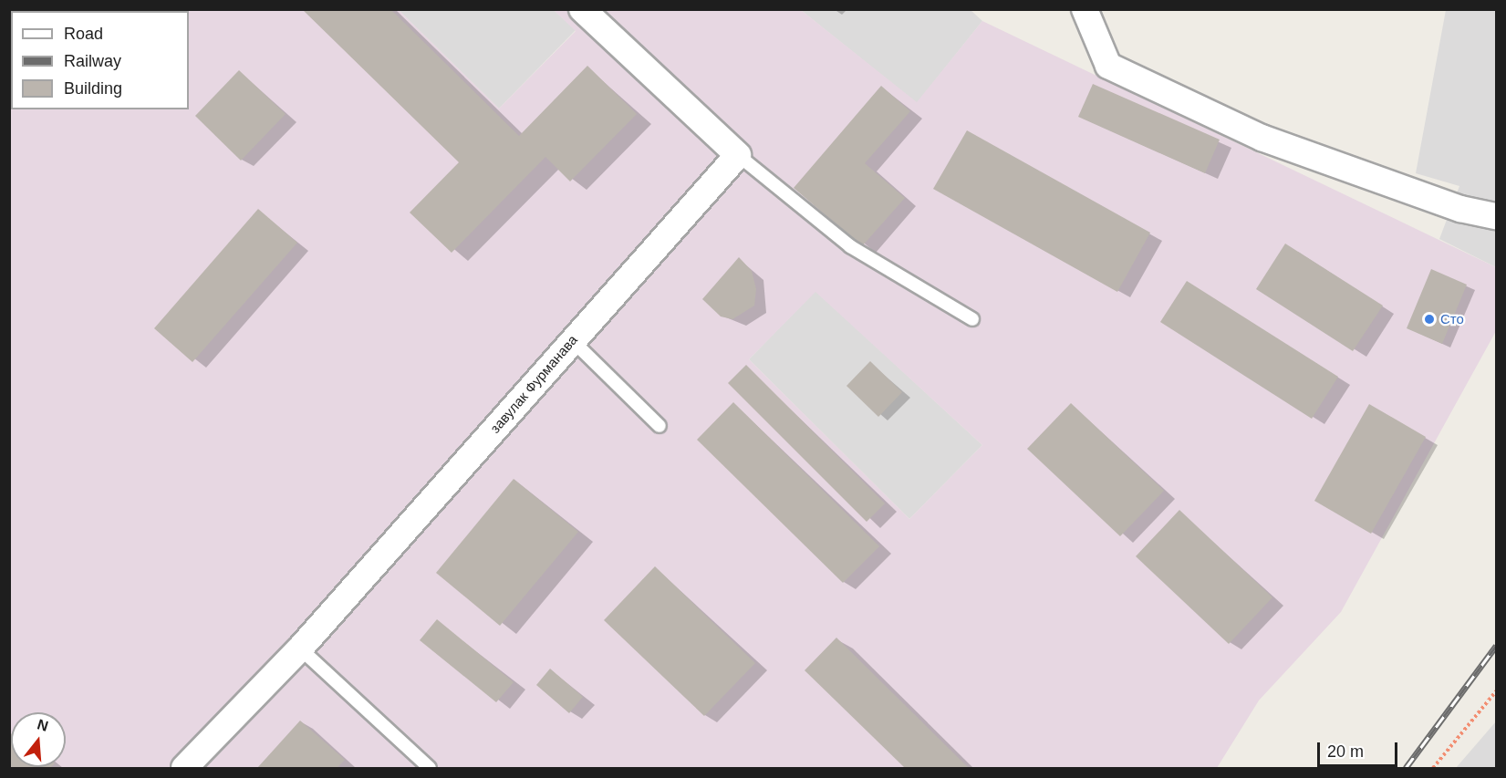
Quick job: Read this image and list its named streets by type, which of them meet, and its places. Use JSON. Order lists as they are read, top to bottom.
{
  "streets": {
    "street": ["завулак Фурманава"]
  },
  "places": ["Сто"],
  "legend": ["Road", "Railway", "Building"],
  "scale_bar": "20 m",
  "north": "top"
}
